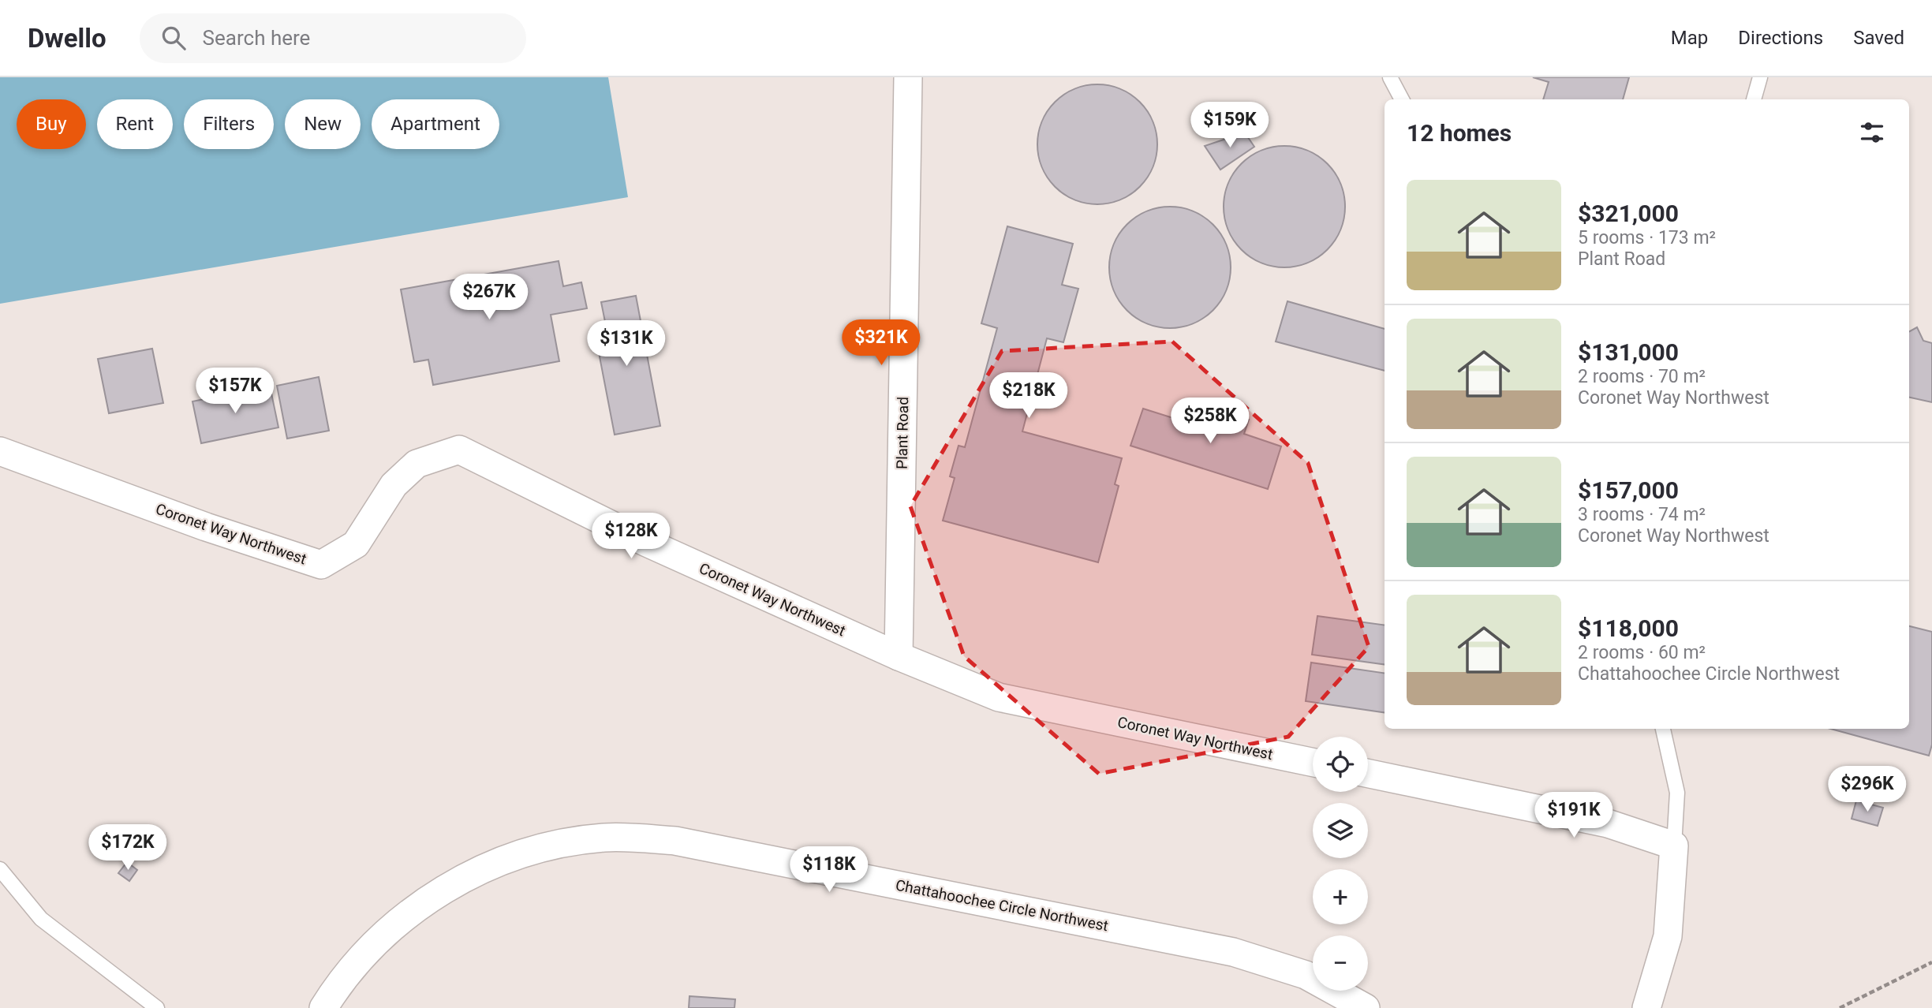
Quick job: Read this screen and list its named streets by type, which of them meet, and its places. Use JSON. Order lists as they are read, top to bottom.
{
  "streets": {
    "street": ["Plant Road", "Coronet Way Northwest", "Chattahoochee Circle Northwest"]
  },
  "crossings": [
    ["Plant Road", "Coronet Way Northwest"]
  ],
  "page": {
    "header": "Dwello",
    "search": "Search here",
    "nav": ["Map", "Directions", "Saved"],
    "chip": [
      "Buy",
      "Rent",
      "Filters",
      "New",
      "Apartment"
    ],
    "heading": "12 homes",
    "price": [
      "$159K",
      "$267K",
      "$321K",
      "$131K",
      "$157K",
      "$218K",
      "$258K",
      "$128K",
      "$296K",
      "$191K",
      "$172K",
      "$118K"
    ],
    "list": [
      {
        "name": "$321,000",
        "note": "5 rooms · 173 m² · Plant Road"
      },
      {
        "name": "$131,000",
        "note": "2 rooms · 70 m² · Coronet Way Northwest"
      },
      {
        "name": "$157,000",
        "note": "3 rooms · 74 m² · Coronet Way Northwest"
      },
      {
        "name": "$118,000",
        "note": "2 rooms · 60 m² · Chattahoochee Circle Northwest"
      }
    ],
    "map_buttons": ["+", "−"]
  }
}
